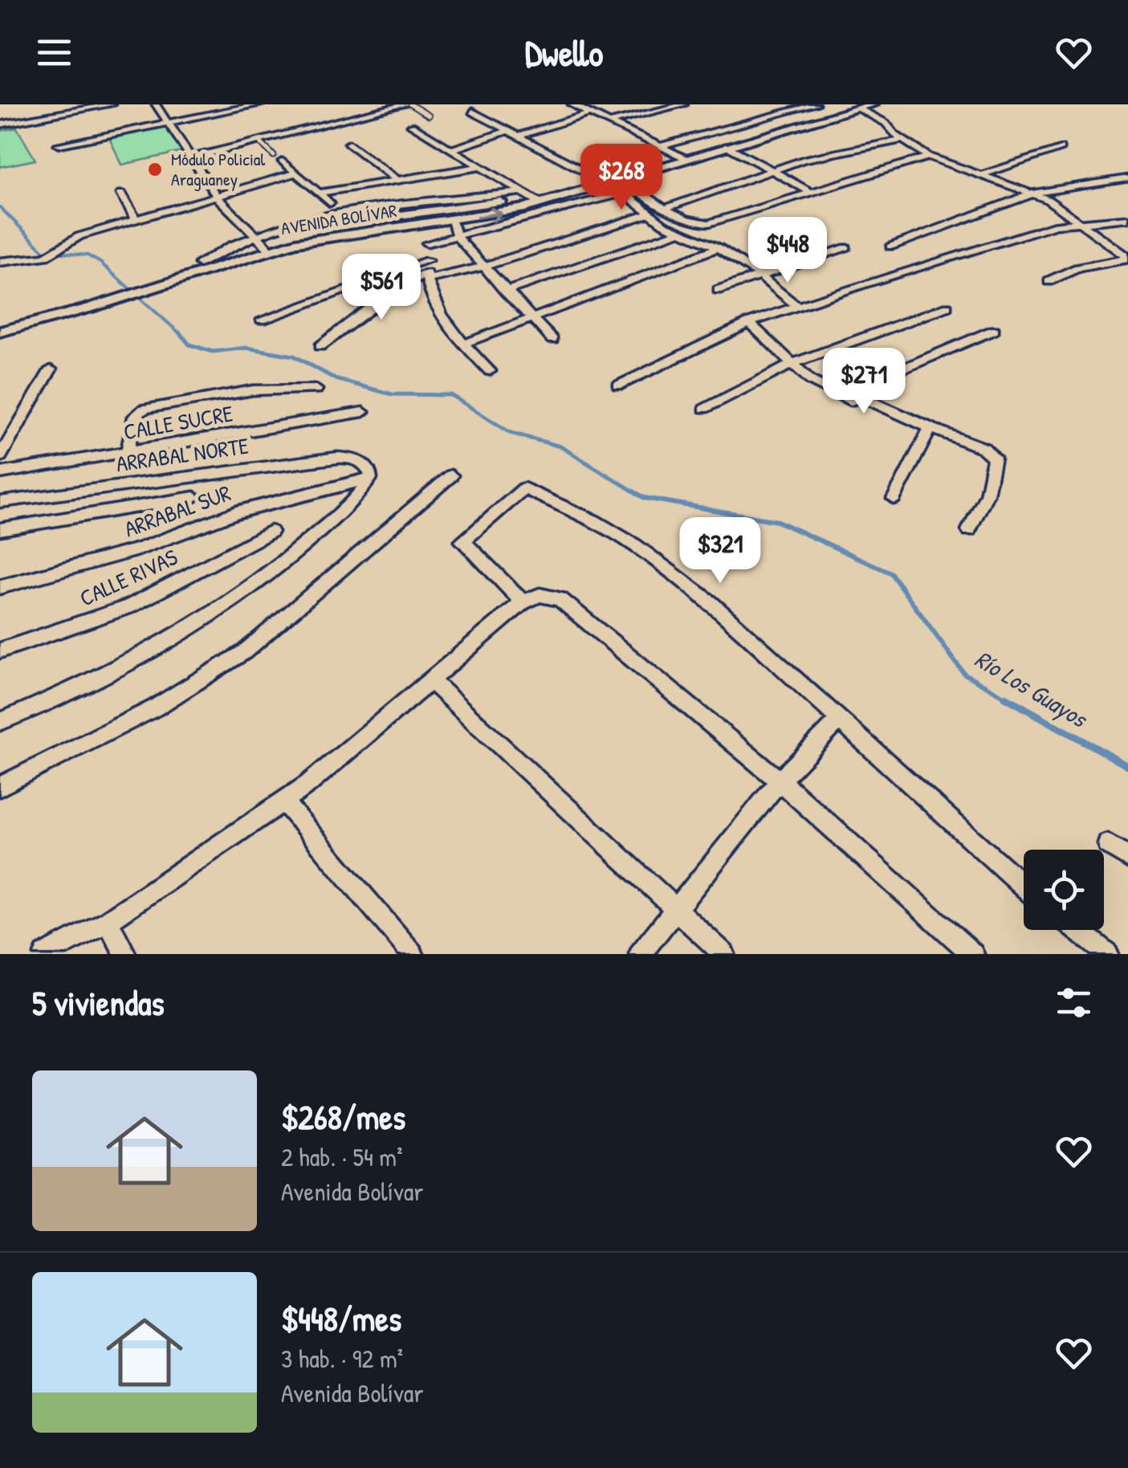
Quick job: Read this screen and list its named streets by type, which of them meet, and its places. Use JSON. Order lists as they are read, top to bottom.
{
  "streets": {
    "main road": ["AVENIDA BOLÍVAR"],
    "street": [
      "CALLE SUCRE",
      "ARRABAL NORTE",
      "ARRABAL SUR",
      "CALLE RIVAS"
    ]
  },
  "crossings": [
    ["ARRABAL NORTE", "ARRABAL SUR"]
  ],
  "water": ["Río Los Guayos"],
  "places": ["Módulo Policial Araguaney"],
  "page": {
    "header": "Dwello",
    "price": [
      "$268",
      "$448",
      "$561",
      "$271",
      "$321"
    ],
    "heading": "5 viviendas",
    "list": [
      {
        "name": "$268/mes",
        "note": "2 hab. · 54 m² · Avenida Bolívar"
      },
      {
        "name": "$448/mes",
        "note": "3 hab. · 92 m² · Avenida Bolívar"
      }
    ]
  }
}
